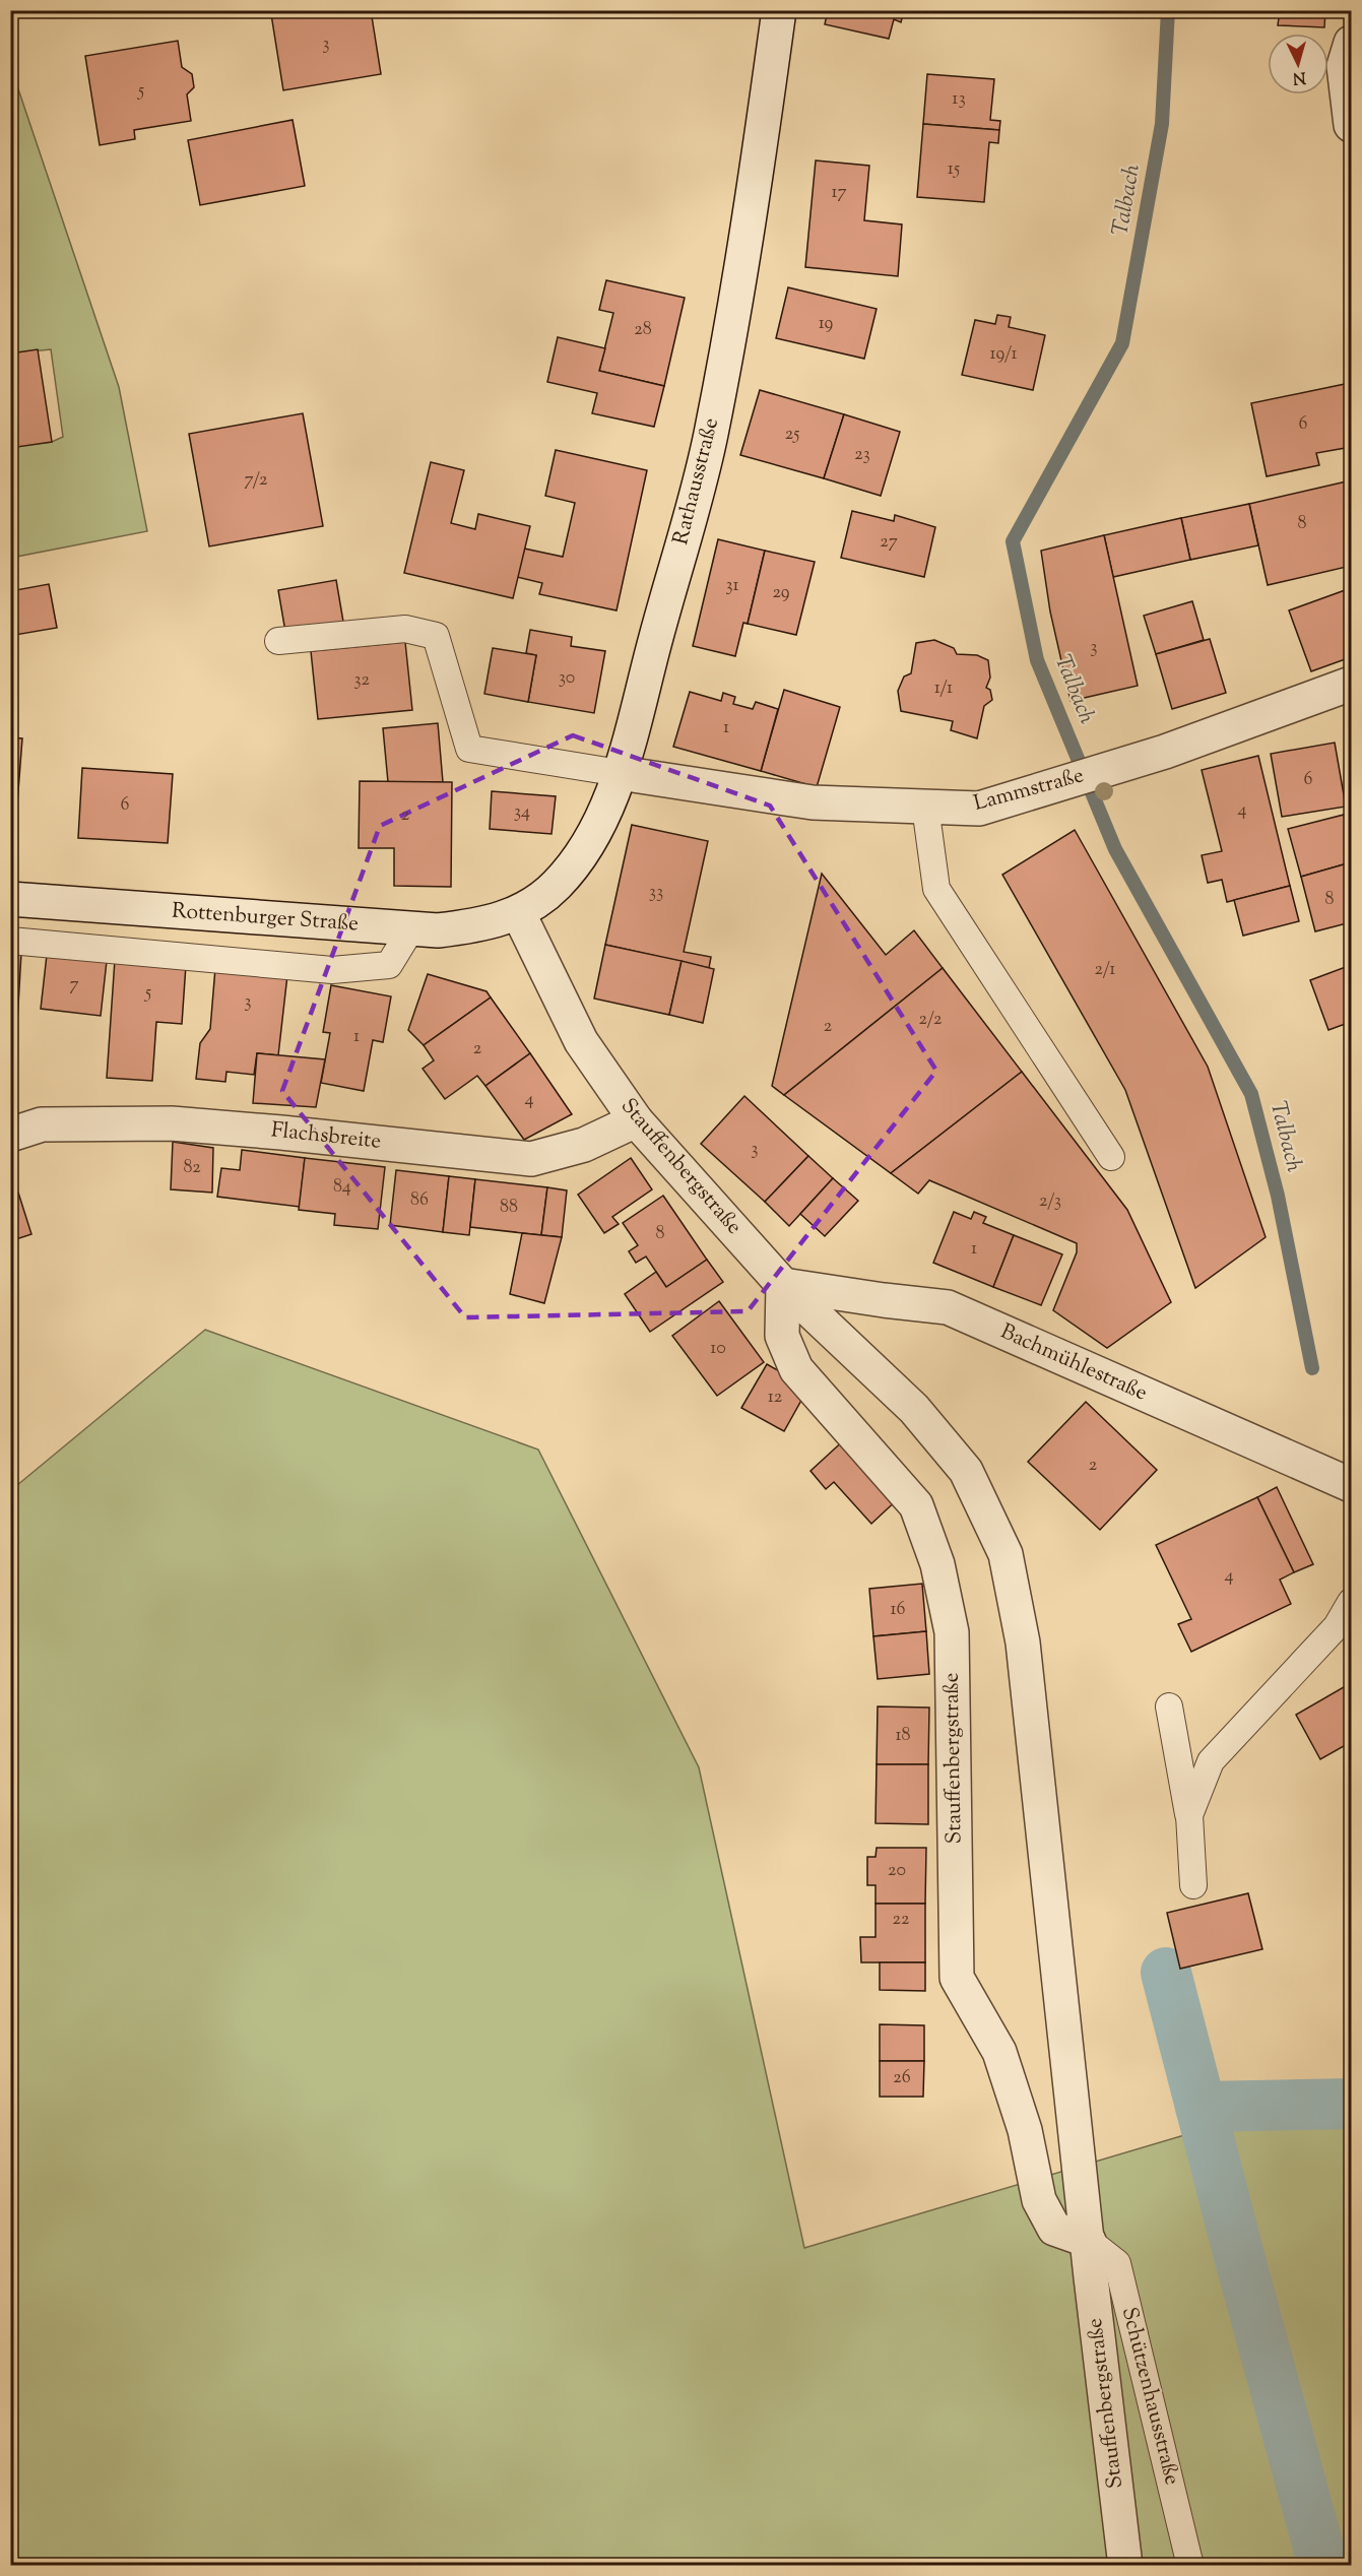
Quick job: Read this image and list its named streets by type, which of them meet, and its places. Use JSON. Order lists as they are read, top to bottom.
{
  "streets": {
    "street": [
      "Rathausstraße",
      "Lammstraße",
      "Rottenburger Straße",
      "Flachsbreite",
      "Stauffenbergstraße",
      "Bachmühlestraße"
    ],
    "lane": ["Schützenhausstraße"]
  },
  "crossings": [
    ["Rathausstraße", "Lammstraße"],
    ["Rathausstraße", "Rottenburger Straße"],
    ["Rathausstraße", "Stauffenbergstraße"],
    ["Rottenburger Straße", "Stauffenbergstraße"],
    ["Flachsbreite", "Stauffenbergstraße"],
    ["Stauffenbergstraße", "Bachmühlestraße"],
    ["Stauffenbergstraße", "Schützenhausstraße"]
  ],
  "water": ["Talbach"],
  "house_numbers": [
    "3",
    "5",
    "13",
    "15",
    "17",
    "19",
    "28",
    "19/1",
    "6",
    "25",
    "23",
    "7/2",
    "8",
    "27",
    "31",
    "29",
    "3",
    "30",
    "32",
    "1/1",
    "1",
    "6",
    "6",
    "4",
    "34",
    "2",
    "33",
    "8",
    "2/1",
    "7",
    "5",
    "3",
    "2/2",
    "2",
    "1",
    "2",
    "4",
    "3",
    "82",
    "84",
    "86",
    "2/3",
    "88",
    "8",
    "1",
    "10",
    "12",
    "2",
    "4",
    "16",
    "18",
    "20",
    "22",
    "26"
  ],
  "north": "bottom"
}
